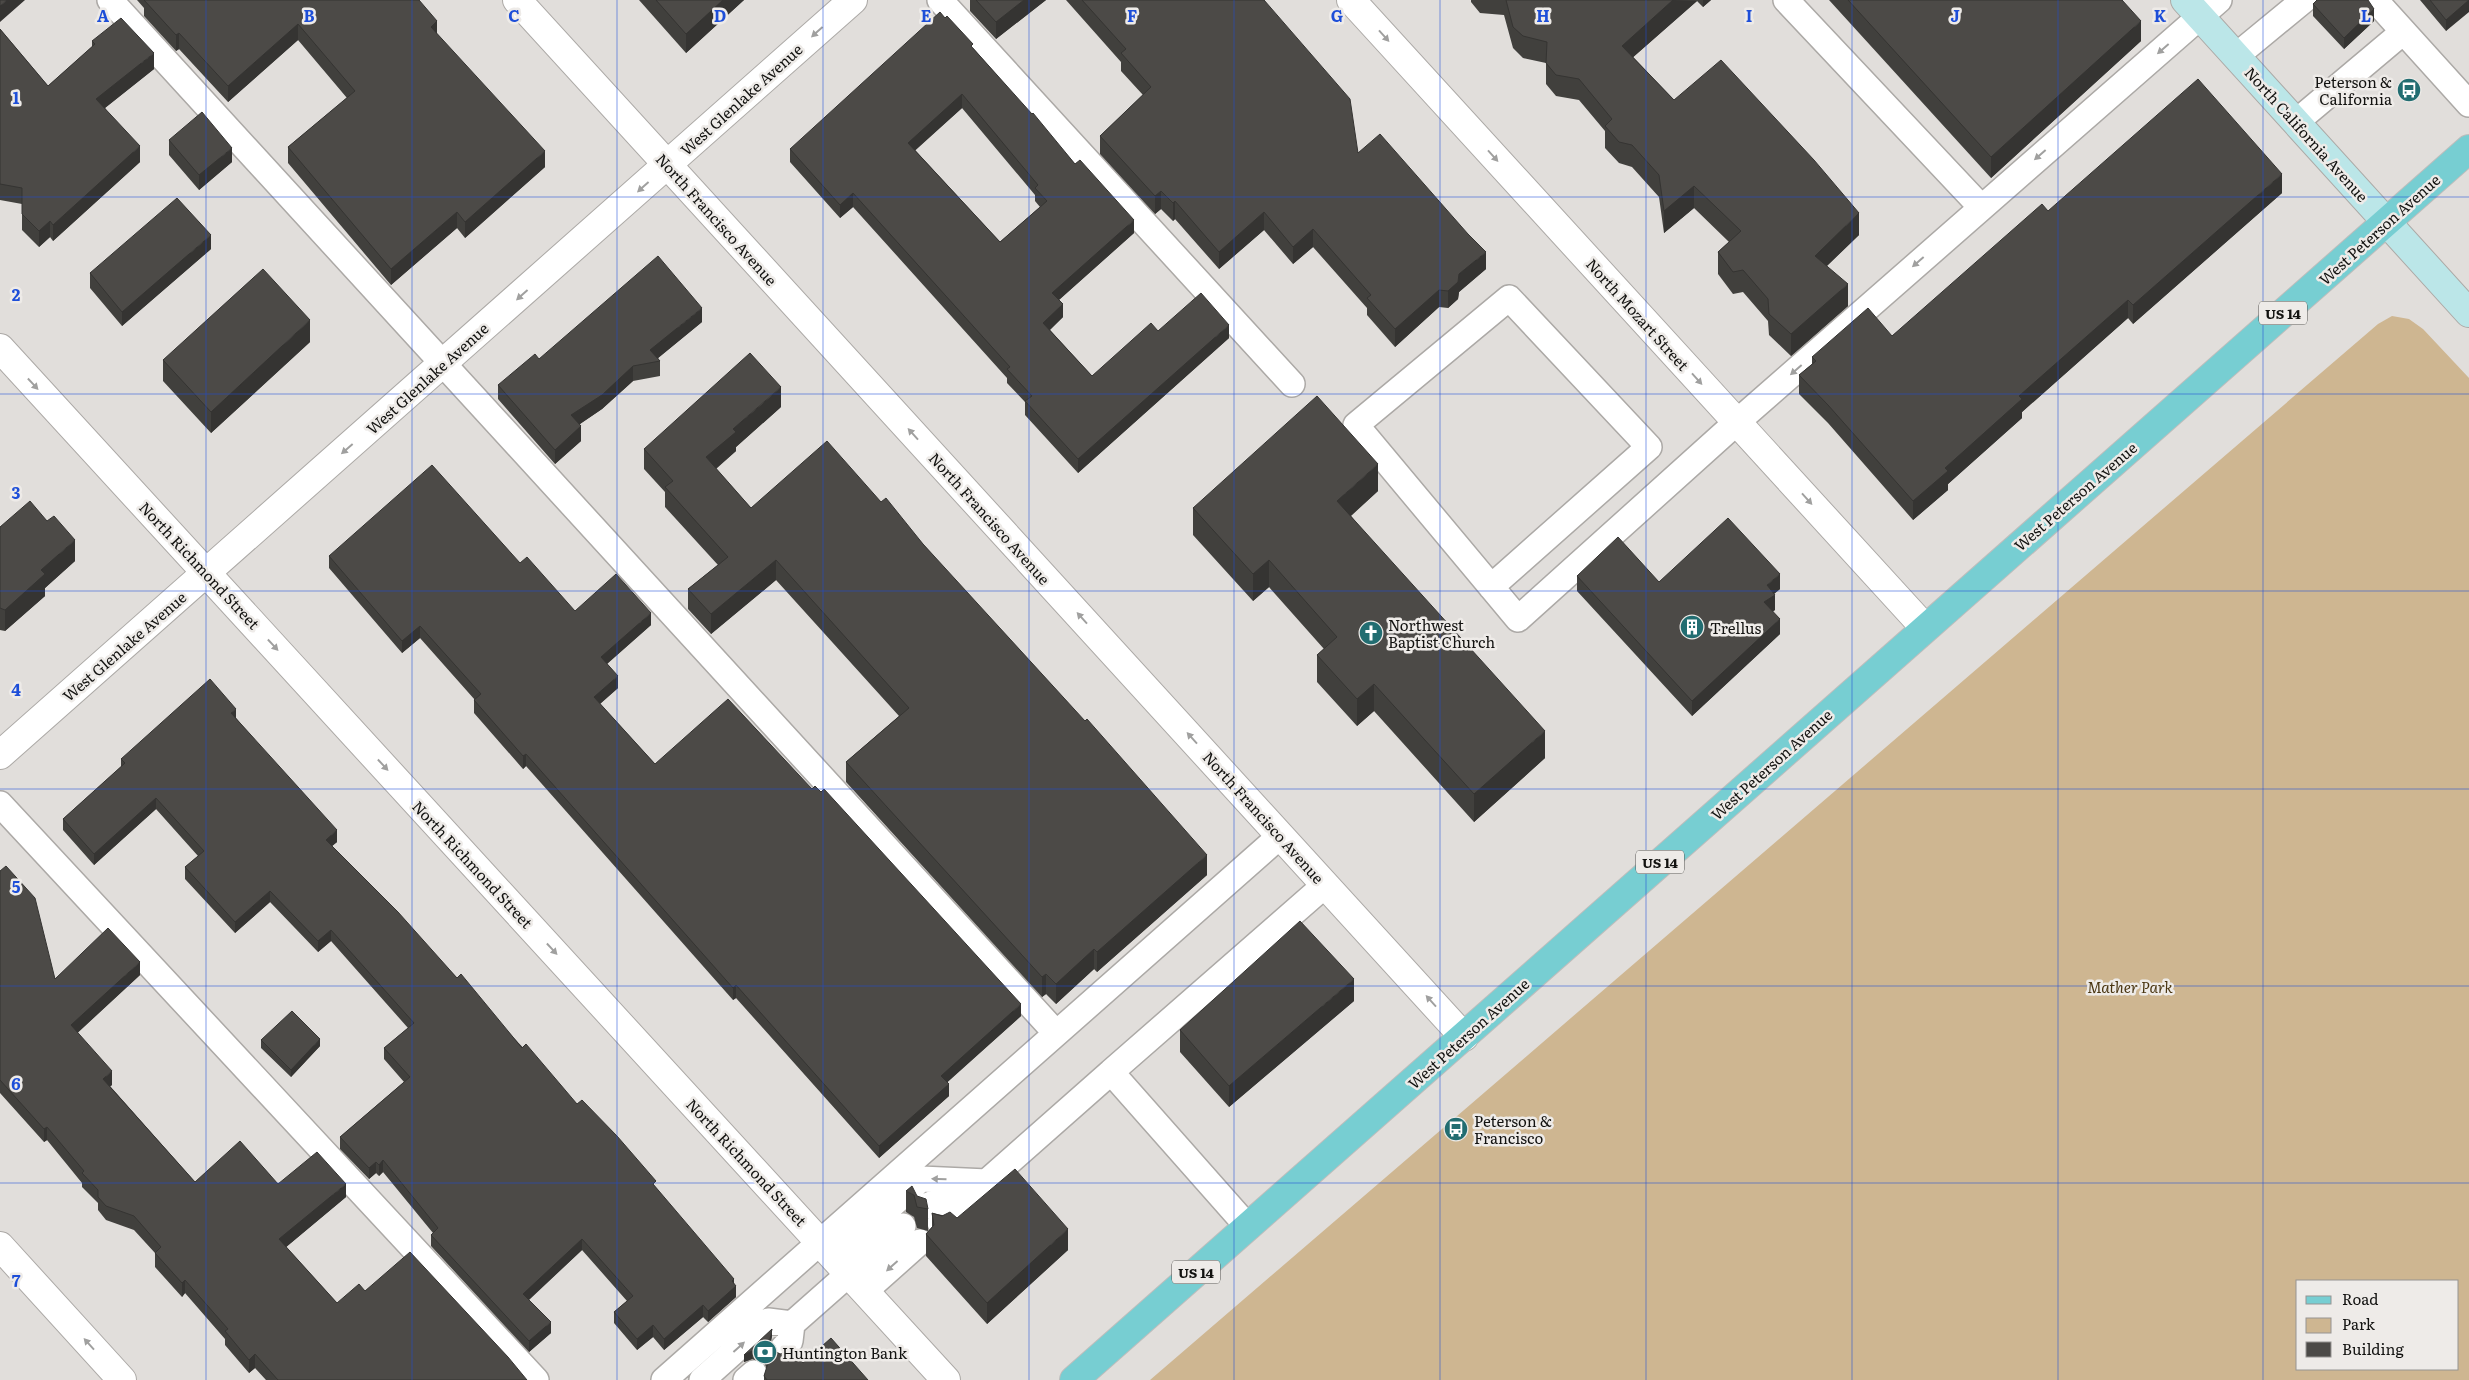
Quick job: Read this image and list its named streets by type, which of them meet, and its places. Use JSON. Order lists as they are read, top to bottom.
{
  "streets": {
    "main road": ["North California Avenue", "West Peterson Avenue", "US 14"],
    "street": [
      "West Glenlake Avenue",
      "North Francisco Avenue",
      "North Mozart Street",
      "North Richmond Street"
    ]
  },
  "crossings": [
    ["West Glenlake Avenue", "North Francisco Avenue"],
    ["West Glenlake Avenue", "North Richmond Street"],
    ["North California Avenue", "West Peterson Avenue"],
    ["North Francisco Avenue", "West Peterson Avenue"],
    ["West Peterson Avenue", "North Mozart Street"]
  ],
  "one_way": [
    "West Glenlake Avenue",
    "North Francisco Avenue",
    "North Mozart Street",
    "North Richmond Street"
  ],
  "parks": ["Mather Park"],
  "places": {
    "bus stop": ["Peterson & California", "Peterson & Francisco"],
    "building": ["Trellus"],
    "church": ["Northwest Baptist Church"],
    "bank": ["Huntington Bank"]
  },
  "legend": ["Road", "Park", "Building"],
  "grid": {
    "columns": [
      "A",
      "B",
      "C",
      "D",
      "E",
      "F",
      "G",
      "H",
      "I",
      "J",
      "K",
      "L"
    ],
    "rows": [
      "1",
      "2",
      "3",
      "4",
      "5",
      "6",
      "7"
    ]
  }
}
